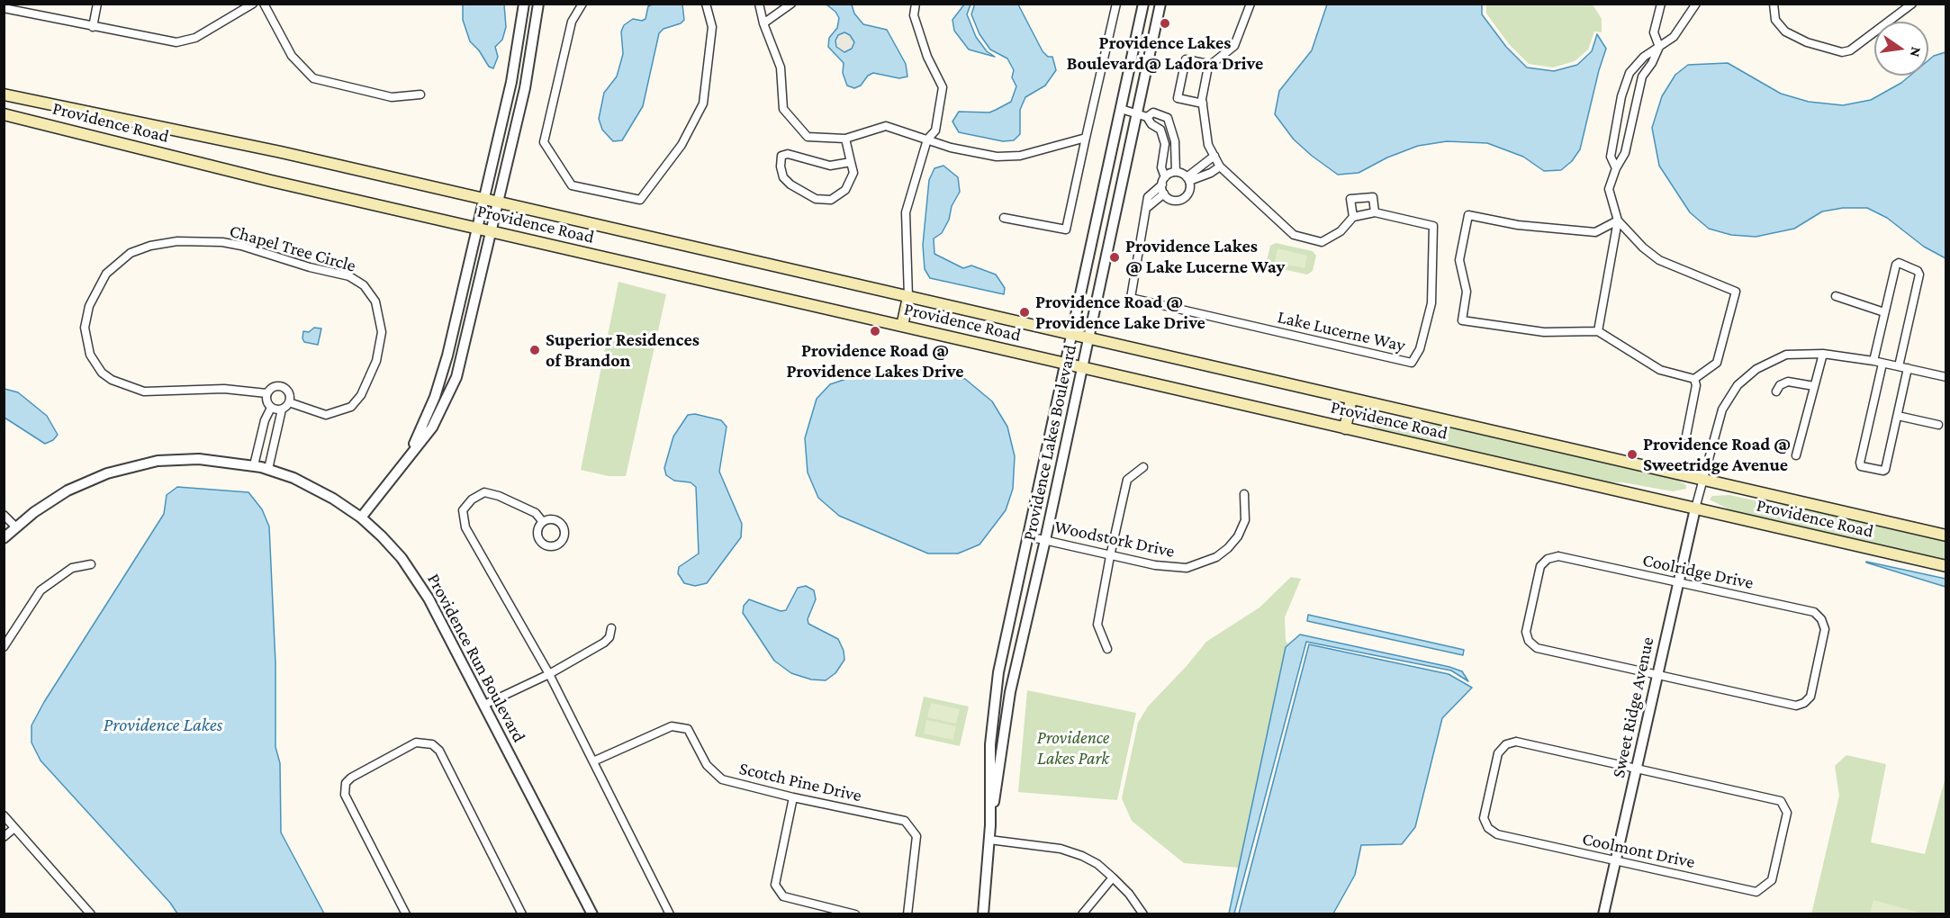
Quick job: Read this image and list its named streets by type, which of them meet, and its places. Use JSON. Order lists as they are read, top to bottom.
{
  "streets": {
    "main road": ["Providence Road"],
    "street": [
      "Chapel Tree Circle",
      "Lake Lucerne Way",
      "Providence Lakes Boulevard",
      "Woodstork Drive",
      "Coolridge Drive",
      "Providence Run Boulevard",
      "Sweet Ridge Avenue",
      "Scotch Pine Drive",
      "Coolmont Drive"
    ]
  },
  "crossings": [
    ["Providence Road", "Providence Lakes Boulevard"],
    ["Providence Road", "Sweet Ridge Avenue"],
    ["Providence Lakes Boulevard", "Woodstork Drive"],
    ["Coolridge Drive", "Sweet Ridge Avenue"],
    ["Sweet Ridge Avenue", "Coolmont Drive"]
  ],
  "water": ["Providence Lakes"],
  "parks": ["Providence Lakes Park"],
  "places": [
    "Providence Lakes Boulevard@ Ladora Drive",
    "Providence Lakes @ Lake Lucerne Way",
    "Providence Road @ Providence Lake Drive",
    "Providence Road @ Providence Lakes Drive",
    "Superior Residences of Brandon",
    "Providence Road @ Sweetridge Avenue"
  ],
  "north": "right"
}
